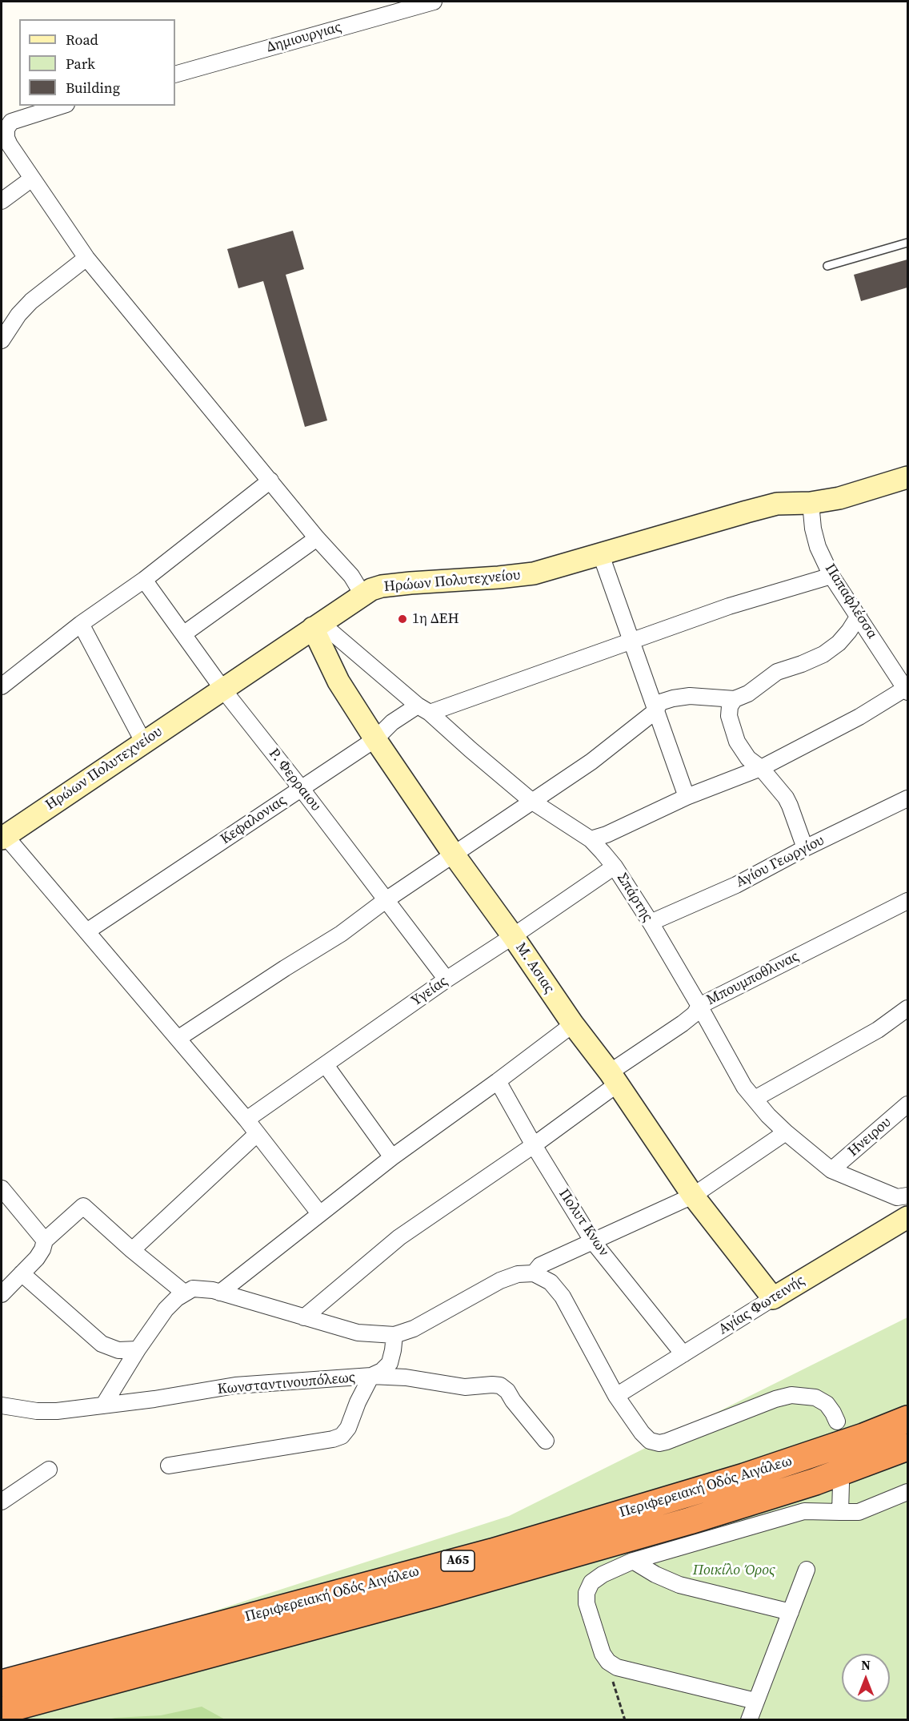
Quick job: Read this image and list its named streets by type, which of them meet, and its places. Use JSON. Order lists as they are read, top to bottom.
{
  "streets": {
    "highway": ["Περιφερειακή Οδός Αιγάλεω", "Α65"],
    "street": [
      "Δημιουργιας",
      "Ηρώων Πολυτεχνείου",
      "Παπαφλέσσα",
      "Ρ. Φερραιου",
      "Κεφαλονιας",
      "Αγίου Γεωργίου",
      "Σπάρτης",
      "Μ. Ασιας",
      "Μπουμποθλινας",
      "Υγείας",
      "Ηνειρου",
      "Πολυτ Κνων",
      "Αγίας Φωτεινής",
      "Κωνσταντινουπόλεως"
    ]
  },
  "crossings": [
    ["Ηρώων Πολυτεχνείου", "Παπαφλέσσα"],
    ["Ηρώων Πολυτεχνείου", "Ρ. Φερραιου"],
    ["Ηρώων Πολυτεχνείου", "Σπάρτης"],
    ["Ηρώων Πολυτεχνείου", "Μ. Ασιας"],
    ["Παπαφλέσσα", "Κεφαλονιας"],
    ["Ρ. Φερραιου", "Κεφαλονιας"],
    ["Ρ. Φερραιου", "Υγείας"],
    ["Κεφαλονιας", "Σπάρτης"],
    ["Κεφαλονιας", "Μ. Ασιας"],
    ["Αγίου Γεωργίου", "Σπάρτης"],
    ["Σπάρτης", "Μ. Ασιας"],
    ["Σπάρτης", "Μπουμποθλινας"],
    ["Σπάρτης", "Υγείας"],
    ["Σπάρτης", "Ηνειρου"],
    ["Μ. Ασιας", "Μπουμποθλινας"],
    ["Μ. Ασιας", "Υγείας"],
    ["Μ. Ασιας", "Αγίας Φωτεινής"],
    ["Μπουμποθλινας", "Πολυτ Κνων"],
    ["Πολυτ Κνων", "Αγίας Φωτεινής"]
  ],
  "parks": ["Ποικίλο Όρος"],
  "places": ["1η ΔΕΗ"],
  "legend": ["Road", "Park", "Building"],
  "north": "top"
}
